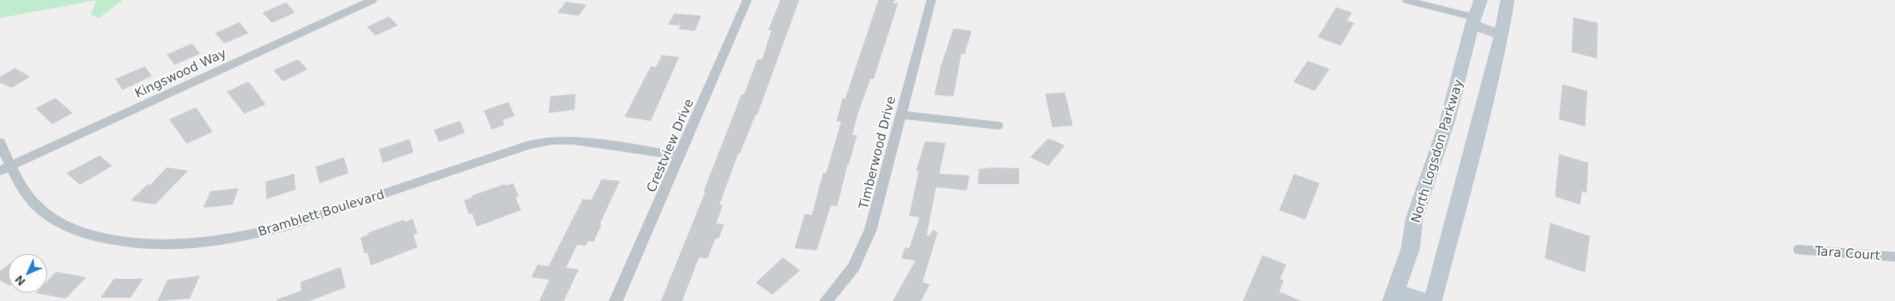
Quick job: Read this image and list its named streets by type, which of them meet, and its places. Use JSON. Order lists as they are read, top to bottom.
{
  "streets": {
    "main road": ["North Logsdon Parkway"],
    "street": [
      "Kingswood Way",
      "Crestview Drive",
      "Timberwood Drive",
      "Bramblett Boulevard",
      "Tara Court"
    ]
  },
  "crossings": [
    ["Kingswood Way", "Bramblett Boulevard"],
    ["Crestview Drive", "Bramblett Boulevard"]
  ],
  "north": "bottom left"
}
